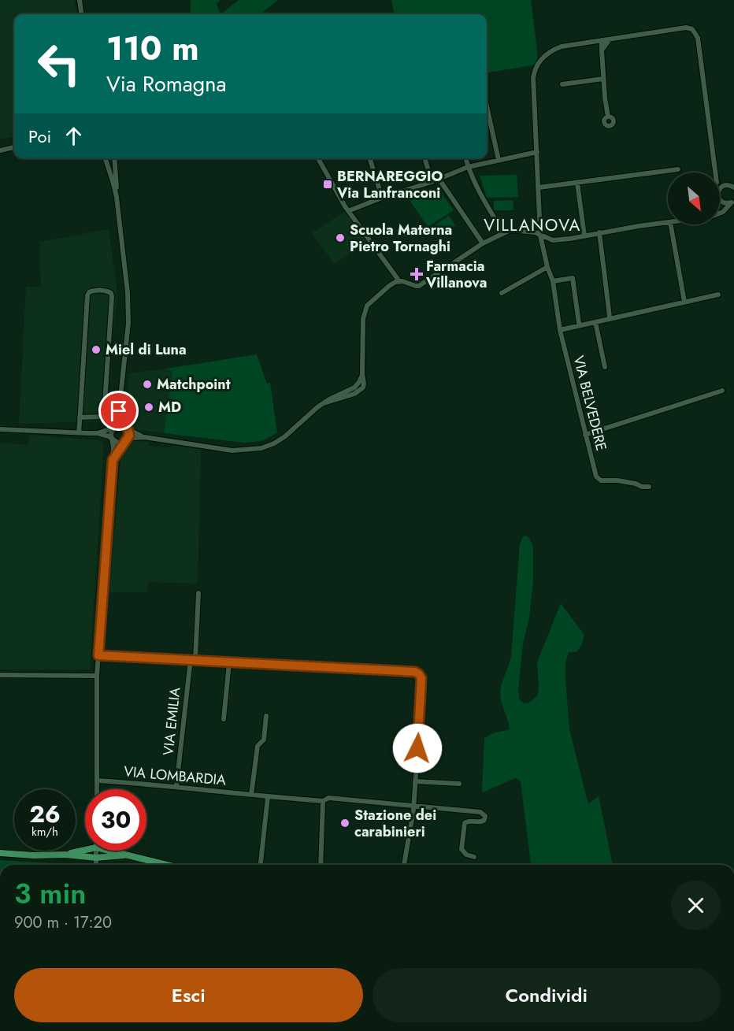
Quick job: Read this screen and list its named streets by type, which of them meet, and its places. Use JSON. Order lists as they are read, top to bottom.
{
  "streets": {
    "street": ["VIA BELVEDERE", "VIA EMILIA", "VIA LOMBARDIA"]
  },
  "crossings": [
    ["VIA EMILIA", "VIA LOMBARDIA"]
  ],
  "districts": ["VILLANOVA"],
  "places": {
    "transit": ["BERNAREGGIO Via Lanfranconi"],
    "other": [
      "Scuola Materna Pietro Tornaghi",
      "Miel di Luna",
      "Matchpoint",
      "MD",
      "Stazione dei carabinieri"
    ],
    "health": ["Farmacia Villanova"]
  },
  "north": "bottom right",
  "page": {
    "turn": ["110 m", "Via Romagna"],
    "then": "Poi",
    "speed": "26 km/h",
    "limit": "30",
    "heading": ["3 min", "900 m · 17:20"],
    "buttons": ["Esci", "Condividi"]
  }
}
